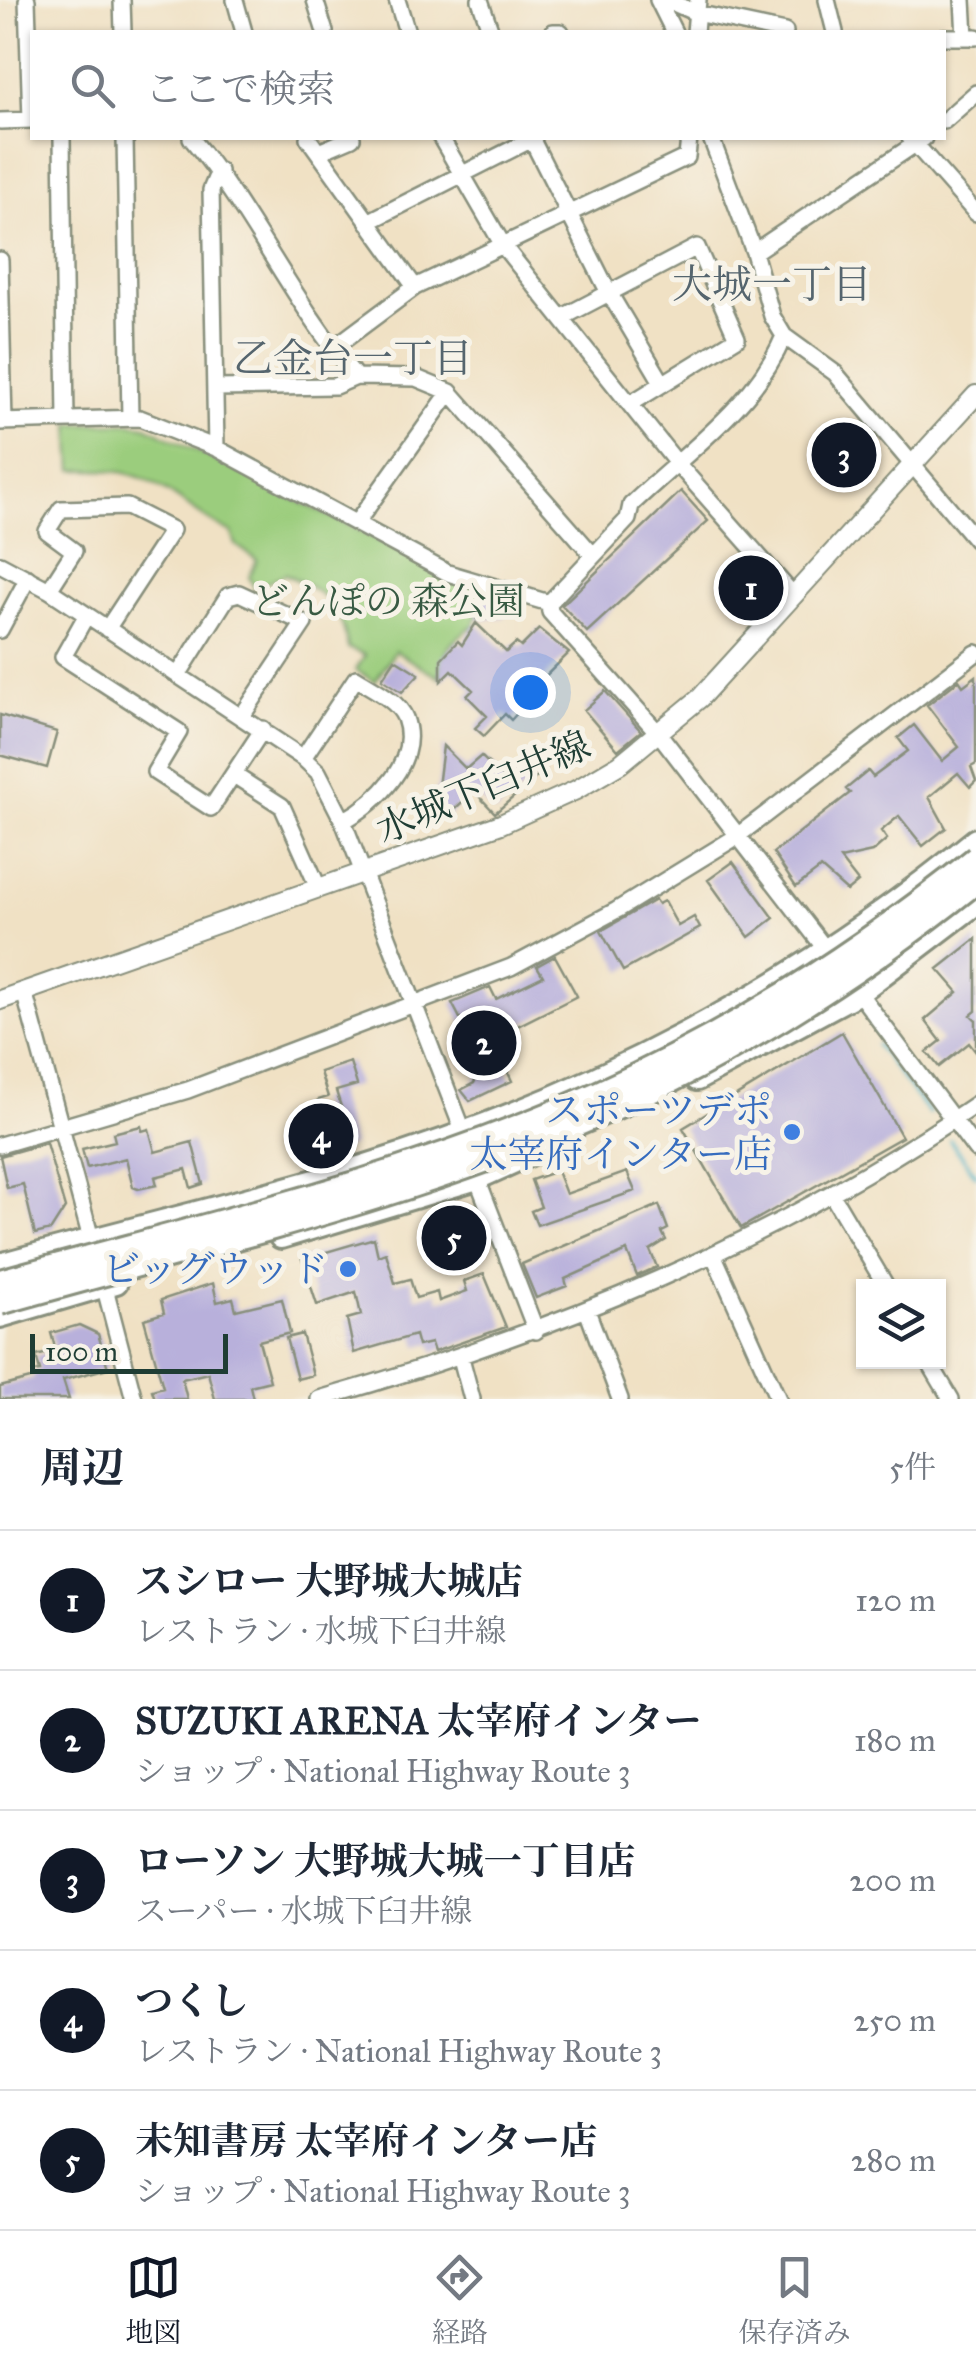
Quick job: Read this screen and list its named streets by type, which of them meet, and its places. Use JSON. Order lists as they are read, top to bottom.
{
  "streets": {
    "main road": ["水城下臼井線"]
  },
  "districts": ["大城一丁目", "乙金台一丁目"],
  "parks": ["どんぽの 森公園"],
  "places": ["スポーツデポ 太宰府インター店", "ビッグウッド"],
  "scale_bar": "100 m",
  "page": {
    "search": "ここで検索",
    "pins": [
      "3",
      "1",
      "2",
      "4",
      "5"
    ],
    "scale": "100 m",
    "heading": ["周辺", "5件"],
    "list": [
      {
        "mark": "1",
        "name": "スシロー 大野城大城店",
        "note": "レストラン · 水城下臼井線",
        "value": "120 m"
      },
      {
        "mark": "2",
        "name": "SUZUKI ARENA 太宰府インター",
        "note": "ショップ · National Highway Route 3",
        "value": "180 m"
      },
      {
        "mark": "3",
        "name": "ローソン 大野城大城一丁目店",
        "note": "スーパー · 水城下臼井線",
        "value": "200 m"
      },
      {
        "mark": "4",
        "name": "つくし",
        "note": "レストラン · National Highway Route 3",
        "value": "250 m"
      },
      {
        "mark": "5",
        "name": "未知書房 太宰府インター店",
        "note": "ショップ · National Highway Route 3",
        "value": "280 m"
      }
    ],
    "nav": ["地図", "経路", "保存済み"]
  }
}
